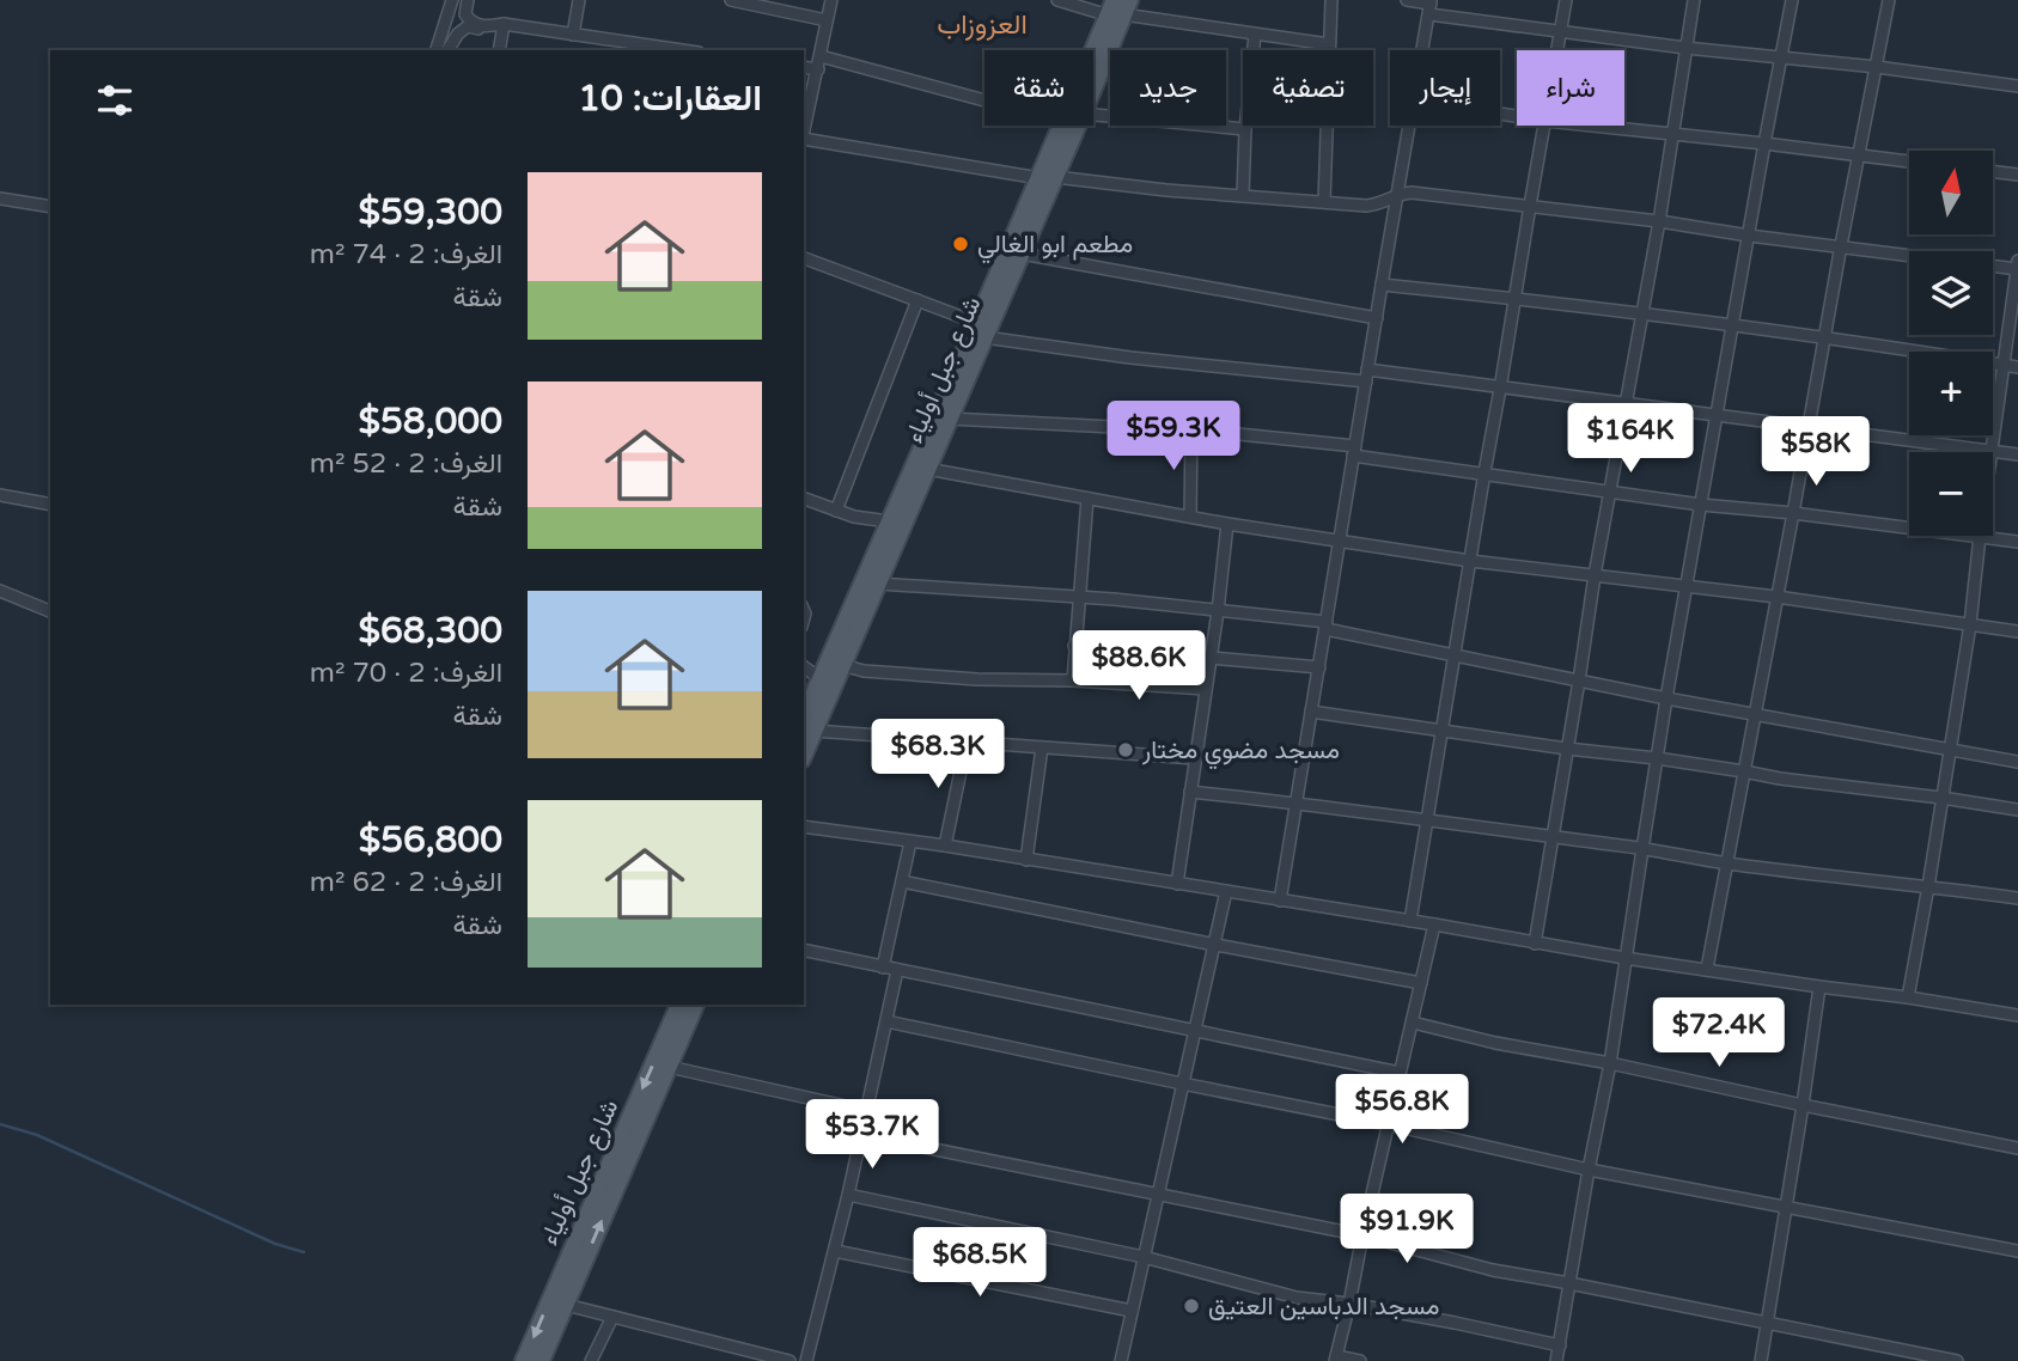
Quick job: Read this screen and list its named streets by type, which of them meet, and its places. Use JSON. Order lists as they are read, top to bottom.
{
  "streets": {
    "main road": ["شارع جبل أولياء"]
  },
  "districts": ["العزوزاب"],
  "places": ["مطعم ابو الغالي", "مسجد مضوي مختار", "مسجد الدباسين العتيق"],
  "north": "top",
  "page": {
    "chip": [
      "شراء",
      "إيجار",
      "تصفية",
      "جديد",
      "شقة"
    ],
    "heading": "العقارات: 10",
    "map_buttons": ["+", "−"],
    "list": [
      {
        "name": "$59,300",
        "note": "الغرف: 2 · 74 m² · شقة"
      },
      {
        "name": "$58,000",
        "note": "الغرف: 2 · 52 m² · شقة"
      },
      {
        "name": "$68,300",
        "note": "الغرف: 2 · 70 m² · شقة"
      },
      {
        "name": "$56,800",
        "note": "الغرف: 2 · 62 m² · شقة"
      }
    ],
    "price": [
      "$59.3K",
      "$164K",
      "$58K",
      "$88.6K",
      "$68.3K",
      "$72.4K",
      "$56.8K",
      "$53.7K",
      "$91.9K",
      "$68.5K"
    ]
  }
}
